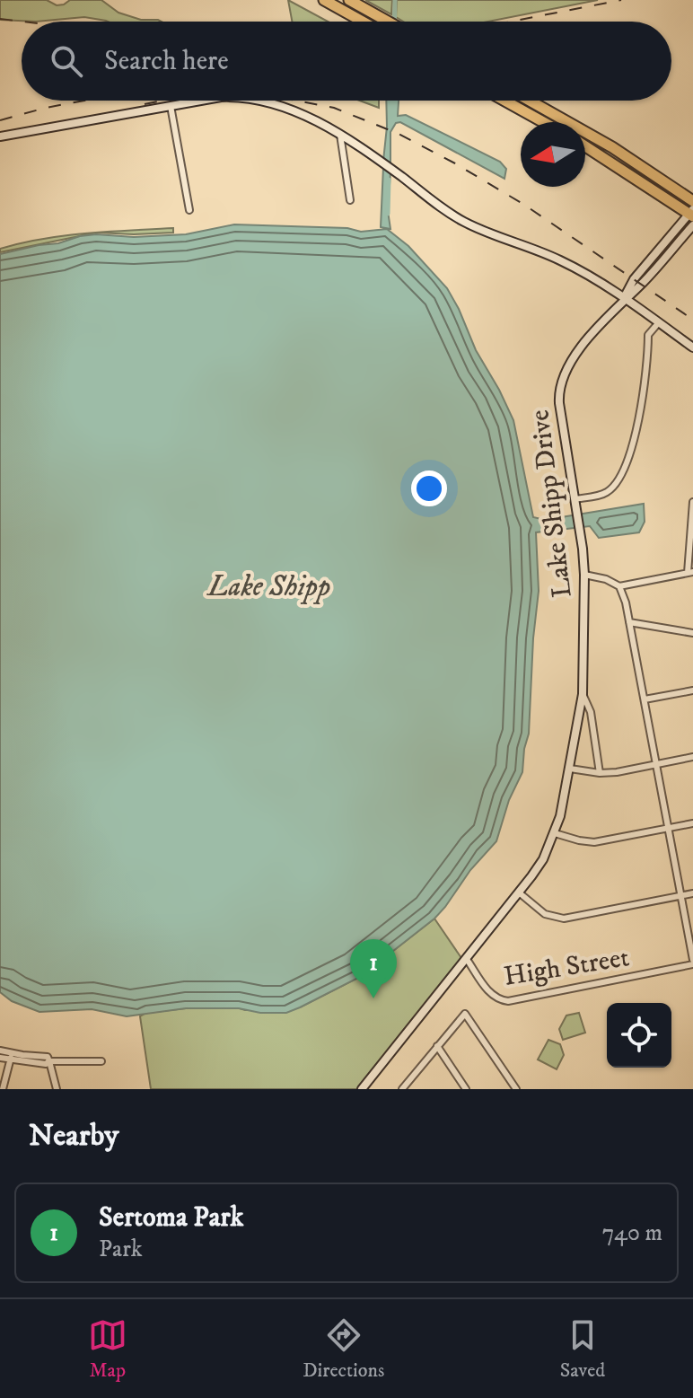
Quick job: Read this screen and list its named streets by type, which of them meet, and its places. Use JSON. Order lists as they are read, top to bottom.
{
  "streets": {
    "street": ["Lake Shipp Drive", "High Street"]
  },
  "crossings": [
    ["Lake Shipp Drive", "High Street"]
  ],
  "water": ["Lake Shipp"],
  "north": "left",
  "page": {
    "search": "Search here",
    "pins": "1",
    "heading": "Nearby",
    "list": [
      {
        "mark": "1",
        "name": "Sertoma Park",
        "note": "Park",
        "value": "740 m"
      }
    ],
    "nav": ["Map", "Directions", "Saved"]
  }
}
